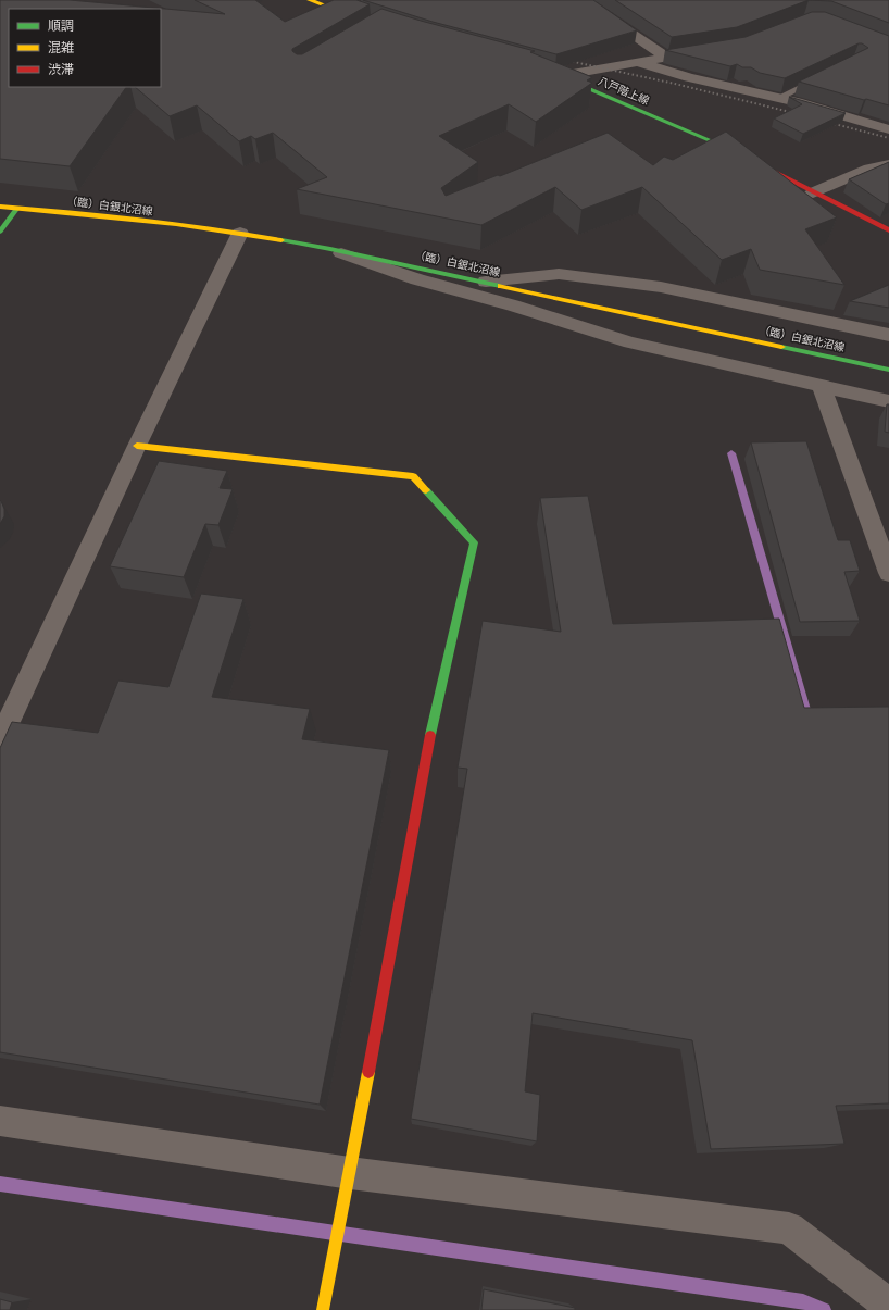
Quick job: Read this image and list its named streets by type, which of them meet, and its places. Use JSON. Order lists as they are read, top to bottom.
{
  "streets": {
    "street": ["八戸階上線", "（臨）白銀北沼線"]
  },
  "legend": ["順調", "混雑", "渋滞"]
}
